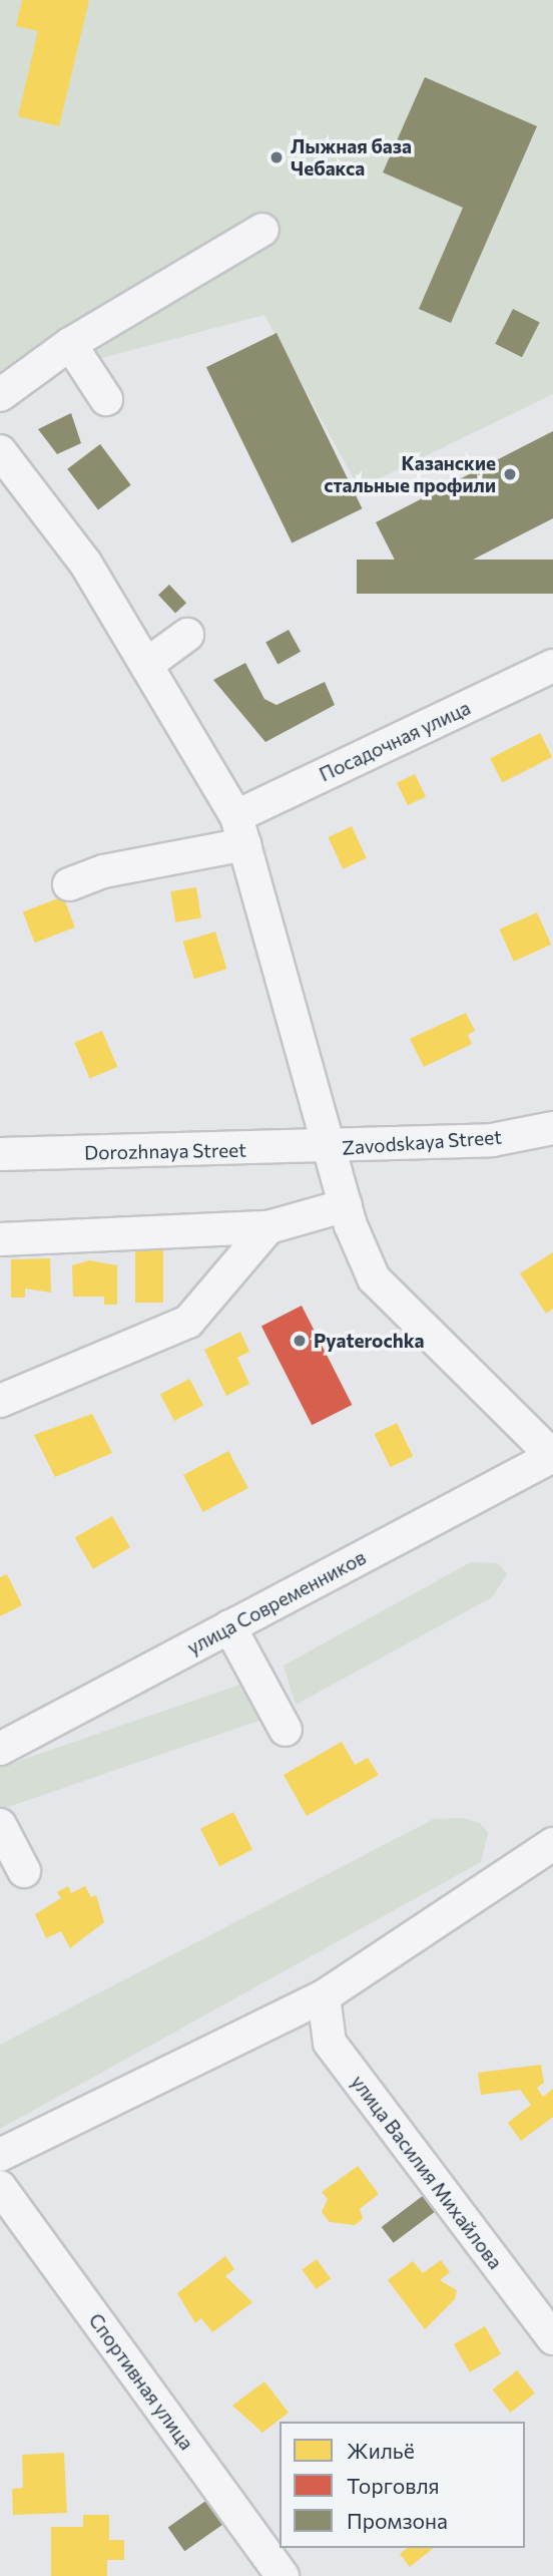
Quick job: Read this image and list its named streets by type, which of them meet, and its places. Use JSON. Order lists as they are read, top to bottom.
{
  "streets": {
    "street": [
      "Посадочная улица",
      "Zavodskaya Street",
      "Dorozhnaya Street",
      "улица Современников",
      "улица Василия Михайлова",
      "Спортивная улица"
    ]
  },
  "crossings": [
    ["Zavodskaya Street", "Dorozhnaya Street"]
  ],
  "places": ["Лыжная база Чебакса", "Казанские стальные профили", "Pyaterochka"],
  "legend": ["Жильё", "Торговля", "Промзона"]
}
